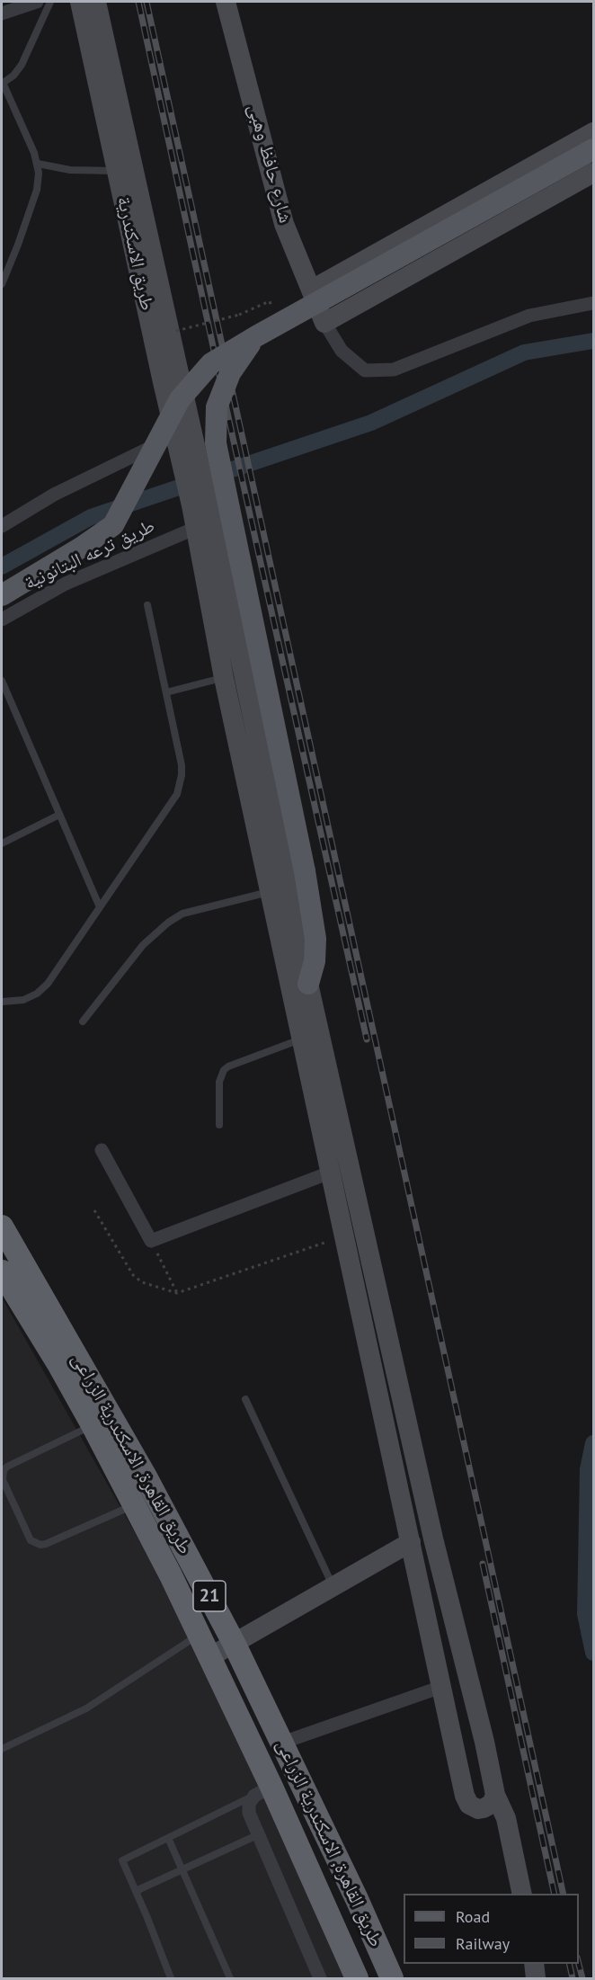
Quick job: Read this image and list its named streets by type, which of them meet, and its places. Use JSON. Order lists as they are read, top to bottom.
{
  "streets": {
    "highway": ["طريق القاهرة, الاسكندرية الزراعى", "21"],
    "main road": ["شارع حافظ وهبى", "طريق الاسكندرية"],
    "street": ["طريق ترعه البتانونية"]
  },
  "legend": ["Road", "Railway"]
}
